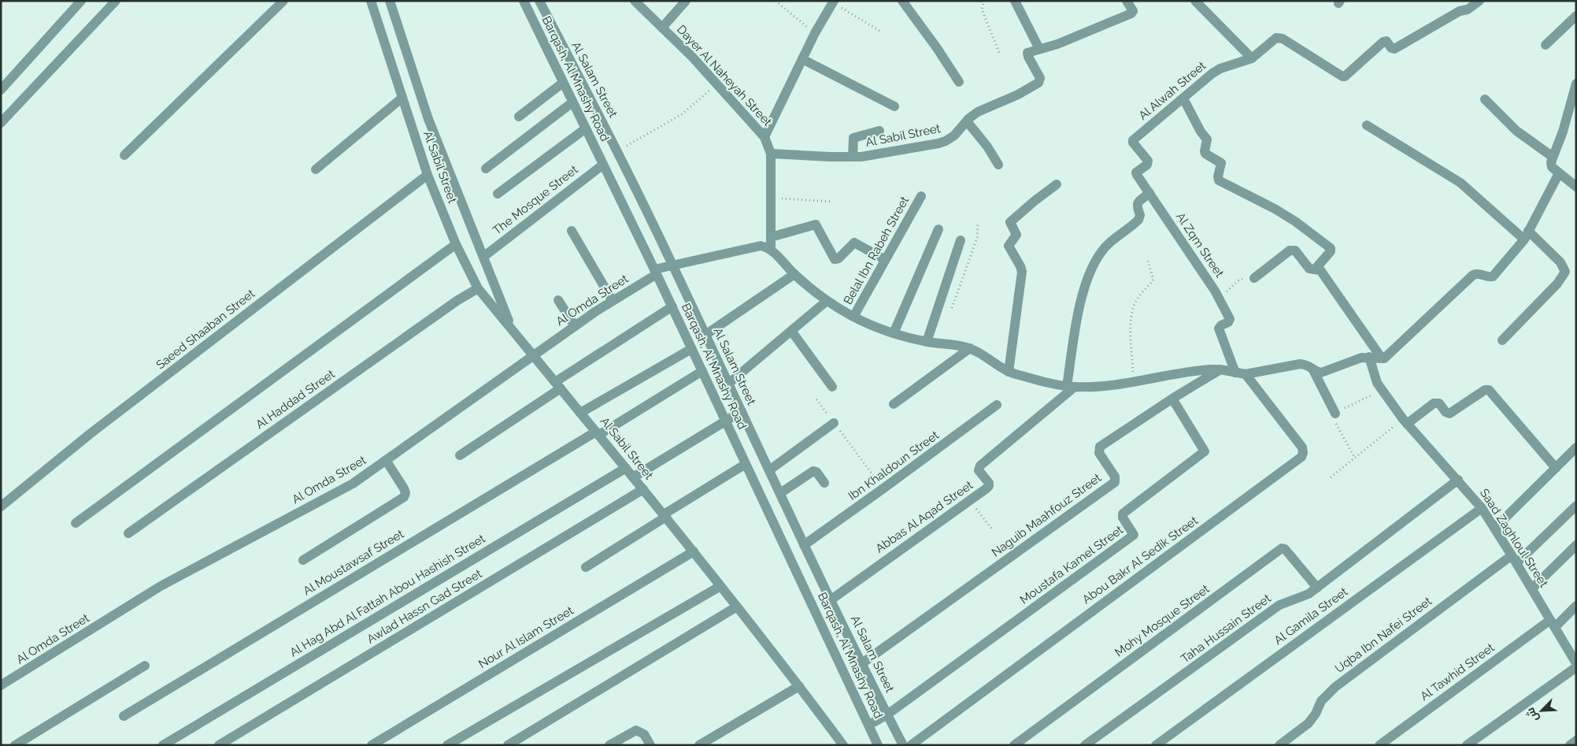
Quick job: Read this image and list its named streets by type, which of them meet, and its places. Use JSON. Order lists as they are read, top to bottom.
{
  "streets": {
    "street": [
      "Dayer Al Naheyah Street",
      "Barqash, Al Mnashy Road",
      "Al Salam Street",
      "Al Alwah Street",
      "Al Sabil Street",
      "The Mosque Street",
      "Al Zqm Street",
      "Belal Ibn Rabeh Street",
      "Al Omda Street",
      "Saeed Shaaban Street",
      "Al Haddad Street",
      "Ibn Khaldoun Street",
      "Naguib Maahfouz Street",
      "Abbas Al Aqad Street",
      "Saad Zaghloul Street",
      "Abou Bakr Al Sedik Street",
      "Al Moustawsaf Street",
      "Moustafa Kamel Street",
      "Al Hag Abd Al Fattah Abou Hashish Street",
      "Awlad Hassn Gad Street",
      "Al Gamila Street",
      "Mohy Mosque Street",
      "Taha Hussain Street",
      "Uqba Ibn Nafei Street",
      "Nour Al Islam Street",
      "Al Tawhid Street"
    ]
  },
  "crossings": [
    ["Dayer Al Naheyah Street", "Al Sabil Street"],
    ["Dayer Al Naheyah Street", "Al Omda Street"],
    ["Barqash, Al Mnashy Road", "The Mosque Street"],
    ["Barqash, Al Mnashy Road", "Al Omda Street"],
    ["Barqash, Al Mnashy Road", "Al Moustawsaf Street"],
    ["Barqash, Al Mnashy Road", "Moustafa Kamel Street"],
    ["Al Salam Street", "Al Omda Street"],
    ["Al Salam Street", "Ibn Khaldoun Street"],
    ["Al Salam Street", "Naguib Maahfouz Street"],
    ["Al Salam Street", "Abbas Al Aqad Street"],
    ["Al Salam Street", "Moustafa Kamel Street"],
    ["Al Alwah Street", "Al Zqm Street"],
    ["Al Sabil Street", "The Mosque Street"],
    ["Al Sabil Street", "Al Omda Street"],
    ["Al Sabil Street", "Saeed Shaaban Street"],
    ["Al Sabil Street", "Al Haddad Street"],
    ["Al Sabil Street", "Al Moustawsaf Street"],
    ["Al Sabil Street", "Al Hag Abd Al Fattah Abou Hashish Street"],
    ["Al Sabil Street", "Awlad Hassn Gad Street"],
    ["Al Sabil Street", "Nour Al Islam Street"],
    ["Naguib Maahfouz Street", "Moustafa Kamel Street"],
    ["Saad Zaghloul Street", "Al Gamila Street"],
    ["Saad Zaghloul Street", "Taha Hussain Street"],
    ["Saad Zaghloul Street", "Uqba Ibn Nafei Street"],
    ["Saad Zaghloul Street", "Al Tawhid Street"],
    ["Mohy Mosque Street", "Taha Hussain Street"]
  ],
  "north": "bottom left"
}
